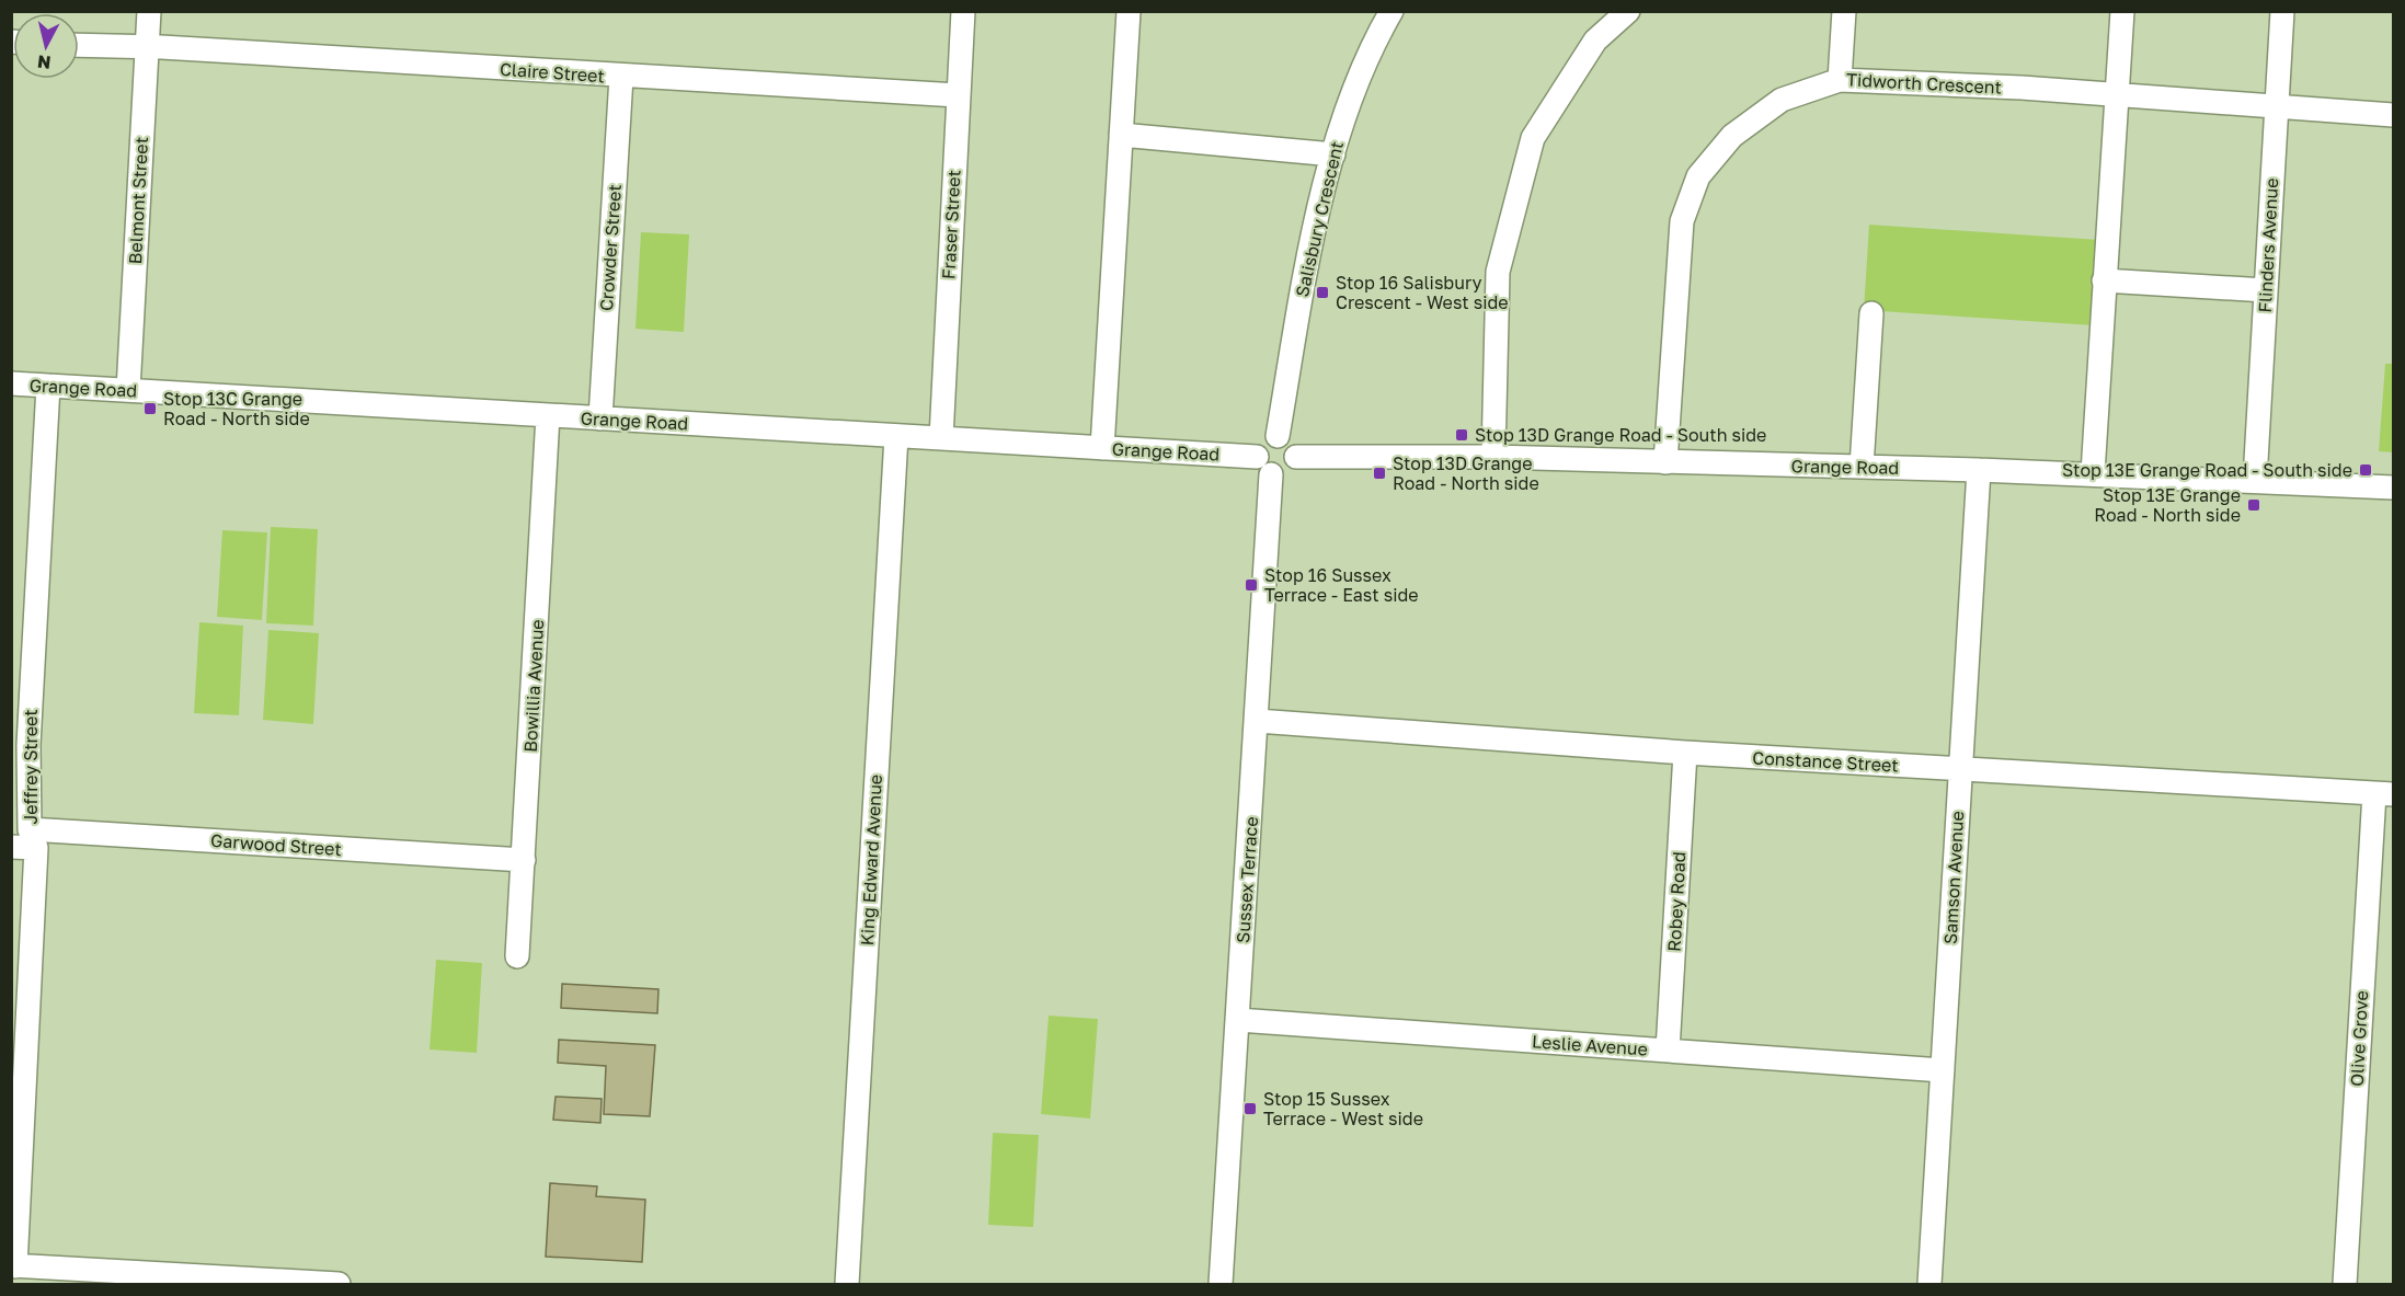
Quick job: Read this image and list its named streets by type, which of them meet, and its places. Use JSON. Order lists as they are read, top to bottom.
{
  "streets": {
    "street": [
      "Claire Street",
      "Tidworth Crescent",
      "Belmont Street",
      "Salisbury Crescent",
      "Fraser Street",
      "Flinders Avenue",
      "Crowder Street",
      "Grange Road",
      "Bowillia Avenue",
      "Constance Street",
      "Jeffrey Street",
      "Garwood Street",
      "King Edward Avenue",
      "Samson Avenue",
      "Sussex Terrace",
      "Robey Road",
      "Olive Grove",
      "Leslie Avenue"
    ]
  },
  "crossings": [
    ["Claire Street", "Belmont Street"],
    ["Claire Street", "Fraser Street"],
    ["Claire Street", "Crowder Street"],
    ["Tidworth Crescent", "Flinders Avenue"],
    ["Tidworth Crescent", "Grange Road"],
    ["Belmont Street", "Grange Road"],
    ["Salisbury Crescent", "Grange Road"],
    ["Salisbury Crescent", "Sussex Terrace"],
    ["Fraser Street", "Grange Road"],
    ["Flinders Avenue", "Grange Road"],
    ["Crowder Street", "Grange Road"],
    ["Grange Road", "Bowillia Avenue"],
    ["Grange Road", "Jeffrey Street"],
    ["Grange Road", "King Edward Avenue"],
    ["Grange Road", "Samson Avenue"],
    ["Grange Road", "Sussex Terrace"],
    ["Bowillia Avenue", "Garwood Street"],
    ["Constance Street", "Samson Avenue"],
    ["Constance Street", "Sussex Terrace"],
    ["Constance Street", "Robey Road"],
    ["Constance Street", "Olive Grove"],
    ["Jeffrey Street", "Garwood Street"],
    ["Samson Avenue", "Leslie Avenue"],
    ["Sussex Terrace", "Leslie Avenue"],
    ["Robey Road", "Leslie Avenue"]
  ],
  "places": {
    "transit": [
      "Stop 16 Salisbury Crescent - West side",
      "Stop 13C Grange Road - North side",
      "Stop 13D Grange Road - South side",
      "Stop 13E Grange Road - South side",
      "Stop 13D Grange Road - North side",
      "Stop 13E Grange Road - North side",
      "Stop 16 Sussex Terrace - East side",
      "Stop 15 Sussex Terrace - West side"
    ]
  },
  "north": "bottom"
}
